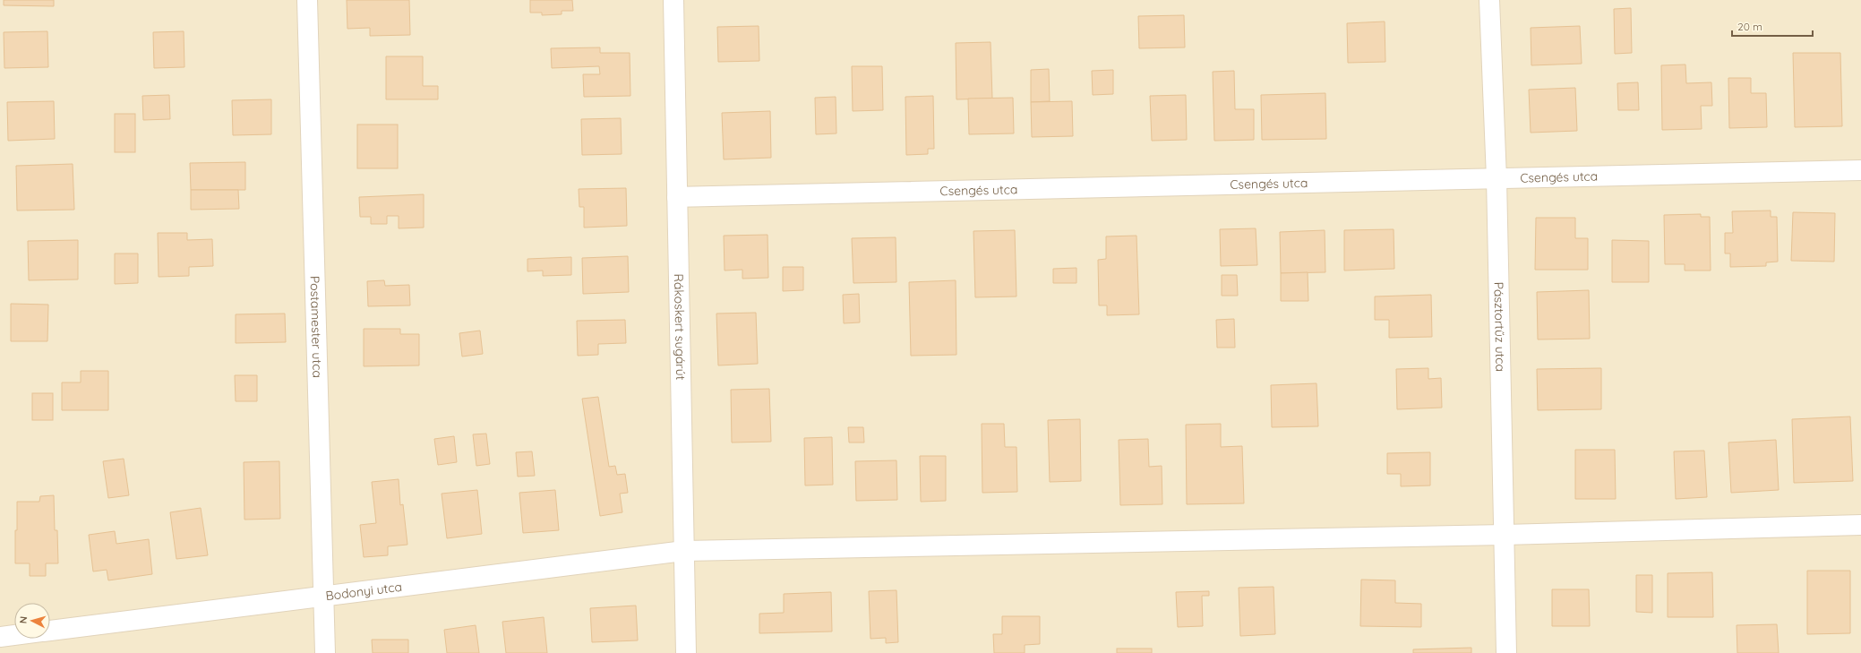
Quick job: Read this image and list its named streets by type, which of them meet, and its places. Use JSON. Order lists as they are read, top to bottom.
{
  "streets": {
    "street": [
      "Csengés utca",
      "Postamester utca",
      "Rákoskert sugárút",
      "Pásztortűz utca",
      "Bodonyi utca"
    ]
  },
  "crossings": [
    ["Csengés utca", "Rákoskert sugárút"],
    ["Csengés utca", "Pásztortűz utca"],
    ["Postamester utca", "Bodonyi utca"],
    ["Rákoskert sugárút", "Bodonyi utca"],
    ["Pásztortűz utca", "Bodonyi utca"]
  ],
  "scale_bar": "20 m",
  "north": "left"
}
